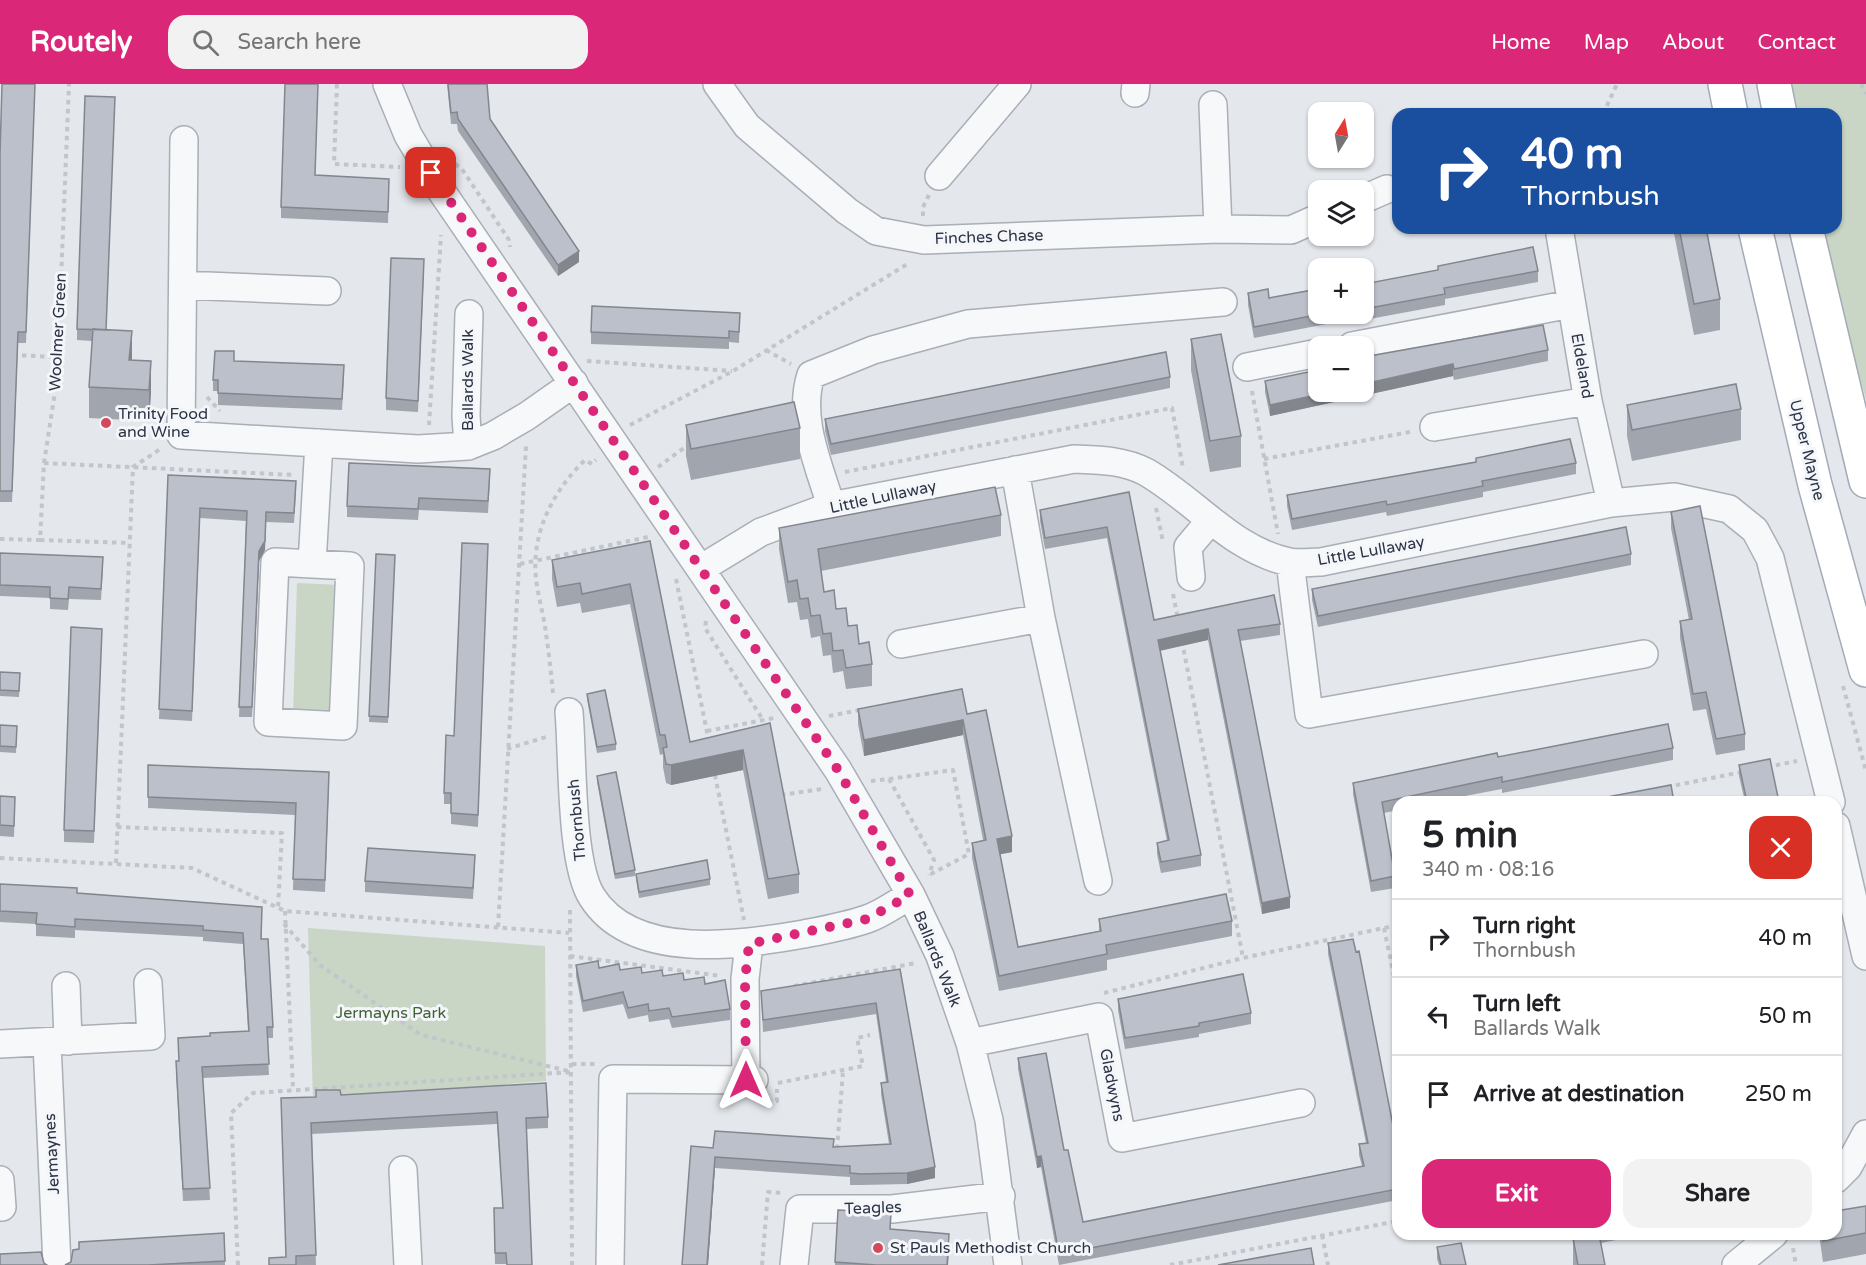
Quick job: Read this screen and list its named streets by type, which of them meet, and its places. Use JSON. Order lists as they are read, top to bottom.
{
  "streets": {
    "main road": ["Upper Mayne"],
    "street": [
      "Finches Chase",
      "Eldeland",
      "Ballards Walk",
      "Little Lullaway",
      "Thornbush",
      "Gladwyns",
      "Jermaynes",
      "Teagles"
    ],
    "path": ["Woolmer Green"]
  },
  "crossings": [
    ["Eldeland", "Little Lullaway"],
    ["Ballards Walk", "Little Lullaway"],
    ["Ballards Walk", "Thornbush"],
    ["Ballards Walk", "Gladwyns"],
    ["Ballards Walk", "Teagles"]
  ],
  "parks": ["Jermayns Park"],
  "places": ["Trinity Food and Wine", "St Pauls Methodist Church"],
  "north": "top",
  "page": {
    "header": "Routely",
    "search": "Search here",
    "nav": [
      "Home",
      "Map",
      "About",
      "Contact"
    ],
    "map_buttons": ["+", "−"],
    "turn": ["40 m", "Thornbush"],
    "heading": ["5 min", "340 m · 08:16"],
    "list": [
      {
        "name": "Turn right",
        "note": "Thornbush",
        "value": "40 m"
      },
      {
        "name": "Turn left",
        "note": "Ballards Walk",
        "value": "50 m"
      },
      {
        "name": "Arrive at destination",
        "value": "250 m"
      }
    ],
    "buttons": ["Exit", "Share"]
  }
}
